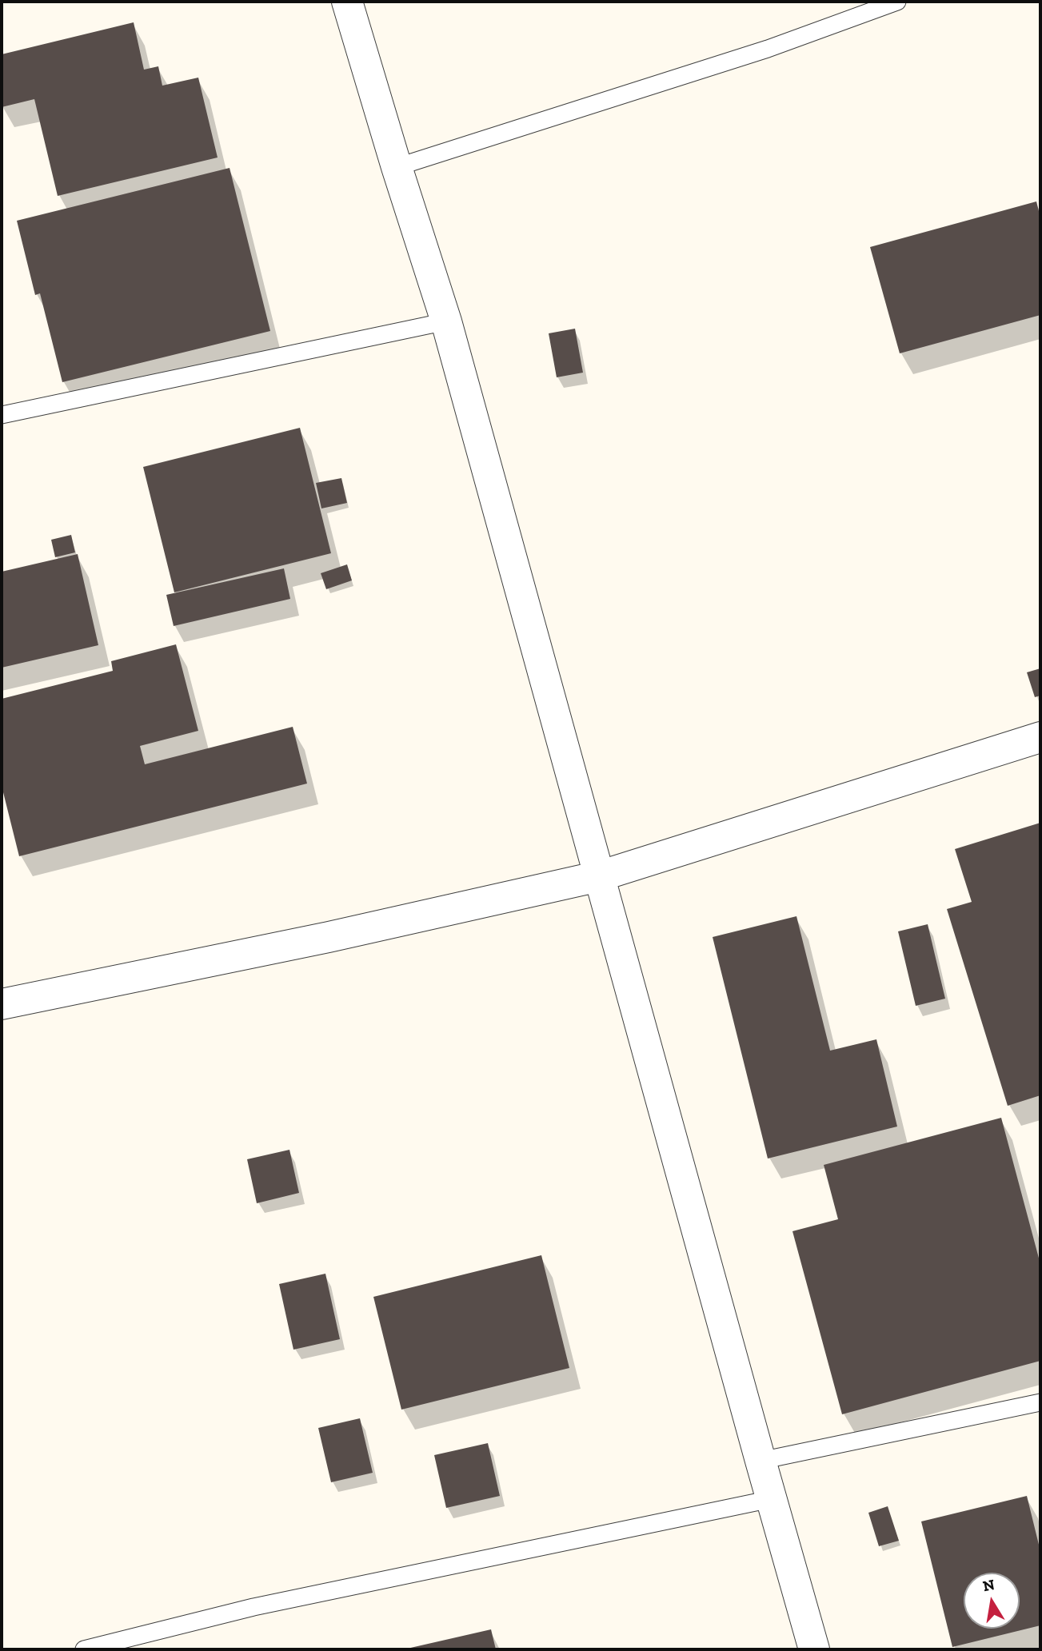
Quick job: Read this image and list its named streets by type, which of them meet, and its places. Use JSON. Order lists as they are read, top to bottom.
{
  "north": "top"
}
